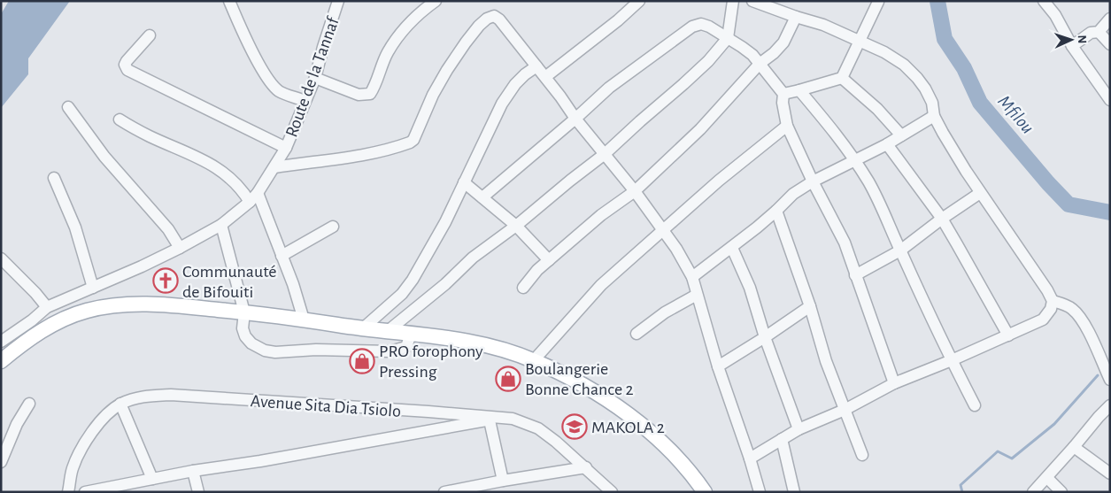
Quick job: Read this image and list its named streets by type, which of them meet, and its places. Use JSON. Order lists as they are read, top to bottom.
{
  "streets": {
    "street": ["Route de la Tannaf", "Avenue Sita Dia Tsiolo"]
  },
  "water": ["Mfilou"],
  "places": {
    "church": ["Communauté de Bifouiti"],
    "shop": ["PRO forophony Pressing", "Boulangerie Bonne Chance 2"],
    "school or university": ["MAKOLA 2"]
  },
  "north": "right"
}
